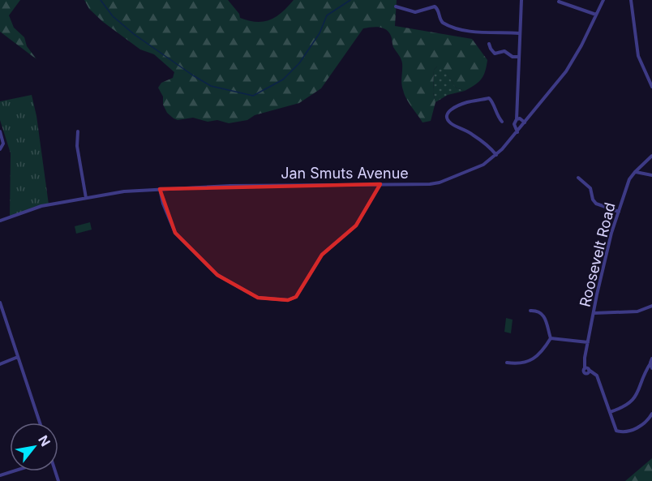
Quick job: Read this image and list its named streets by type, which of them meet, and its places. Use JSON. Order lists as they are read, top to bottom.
{
  "streets": {
    "street": ["Jan Smuts Avenue", "Roosevelt Road"]
  },
  "north": "top right"
}
